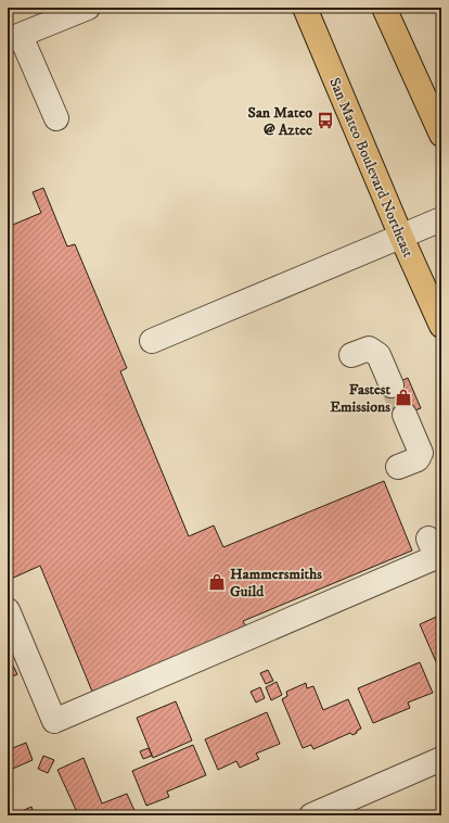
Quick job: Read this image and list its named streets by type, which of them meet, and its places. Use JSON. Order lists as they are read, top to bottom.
{
  "streets": {
    "main road": ["San Mateo Boulevard Northeast"]
  },
  "places": {
    "bus stop": ["San Mateo @ Aztec"],
    "shop": ["Fastest Emissions", "Hammersmiths Guild"]
  }
}
